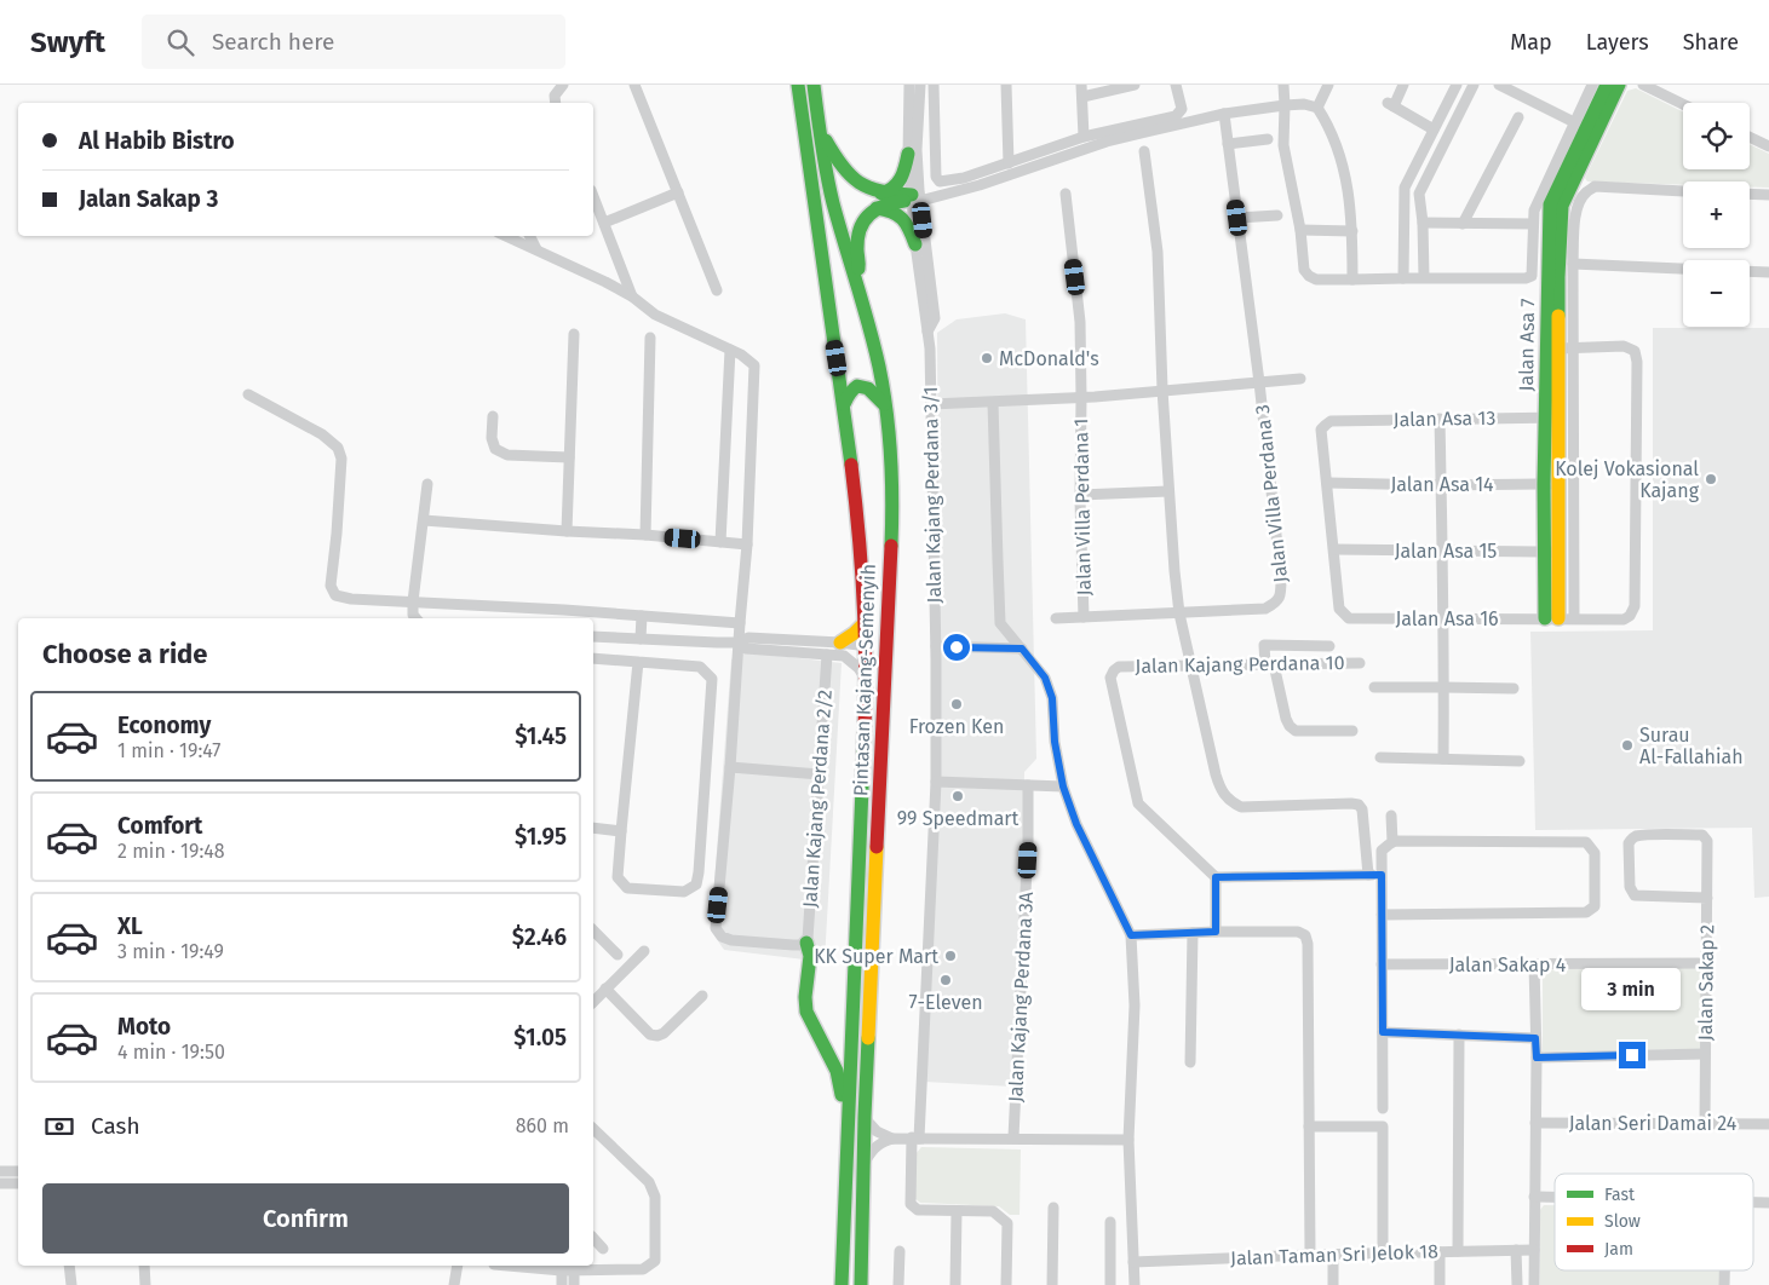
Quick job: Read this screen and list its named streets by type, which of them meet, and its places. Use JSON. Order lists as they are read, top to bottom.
{
  "streets": {
    "main road": ["Jalan Asa 7", "Pintasan Kajang-Semenyih"],
    "street": [
      "Jalan Asa 13",
      "Jalan Asa 14",
      "Jalan Villa Perdana 3",
      "Jalan Kajang Perdana 3/1",
      "Jalan Villa Perdana 1",
      "Jalan Asa 15",
      "Jalan Asa 16",
      "Jalan Kajang Perdana 10",
      "Jalan Kajang Perdana 2/2",
      "Jalan Sakap 4",
      "Jalan Sakap 2",
      "Jalan Kajang Perdana 3A",
      "Jalan Seri Damai 24",
      "Jalan Taman Sri Jelok 18"
    ]
  },
  "crossings": [
    ["Jalan Asa 7", "Jalan Asa 13"],
    ["Jalan Asa 7", "Jalan Asa 14"],
    ["Jalan Asa 7", "Jalan Asa 15"],
    ["Jalan Asa 7", "Jalan Asa 16"],
    ["Jalan Asa 13", "Jalan Asa 14"],
    ["Jalan Asa 15", "Jalan Asa 16"],
    ["Jalan Sakap 4", "Jalan Sakap 2"],
    ["Jalan Sakap 2", "Jalan Seri Damai 24"]
  ],
  "places": [
    "McDonald's",
    "Kolej Vokasional Kajang",
    "Frozen Ken",
    "Surau Al-Fallahiah",
    "99 Speedmart",
    "KK Super Mart",
    "7-Eleven"
  ],
  "legend": ["Fast", "Slow", "Jam"],
  "page": {
    "header": "Swyft",
    "search": "Search here",
    "nav": ["Map", "Layers", "Share"],
    "map_buttons": ["+", "−"],
    "banner": ["Al Habib Bistro", "Jalan Sakap 3"],
    "heading": "Choose a ride",
    "list": [
      {
        "name": "Economy",
        "note": "1 min · 19:47",
        "value": "$1.45"
      },
      {
        "name": "Comfort",
        "note": "2 min · 19:48",
        "value": "$1.95"
      },
      {
        "name": "XL",
        "note": "3 min · 19:49",
        "value": "$2.46"
      },
      {
        "name": "Moto",
        "note": "4 min · 19:50",
        "value": "$1.05"
      }
    ],
    "bubble": "3 min",
    "pay": ["Cash", "860 m"],
    "buttons": "Confirm"
  }
}
